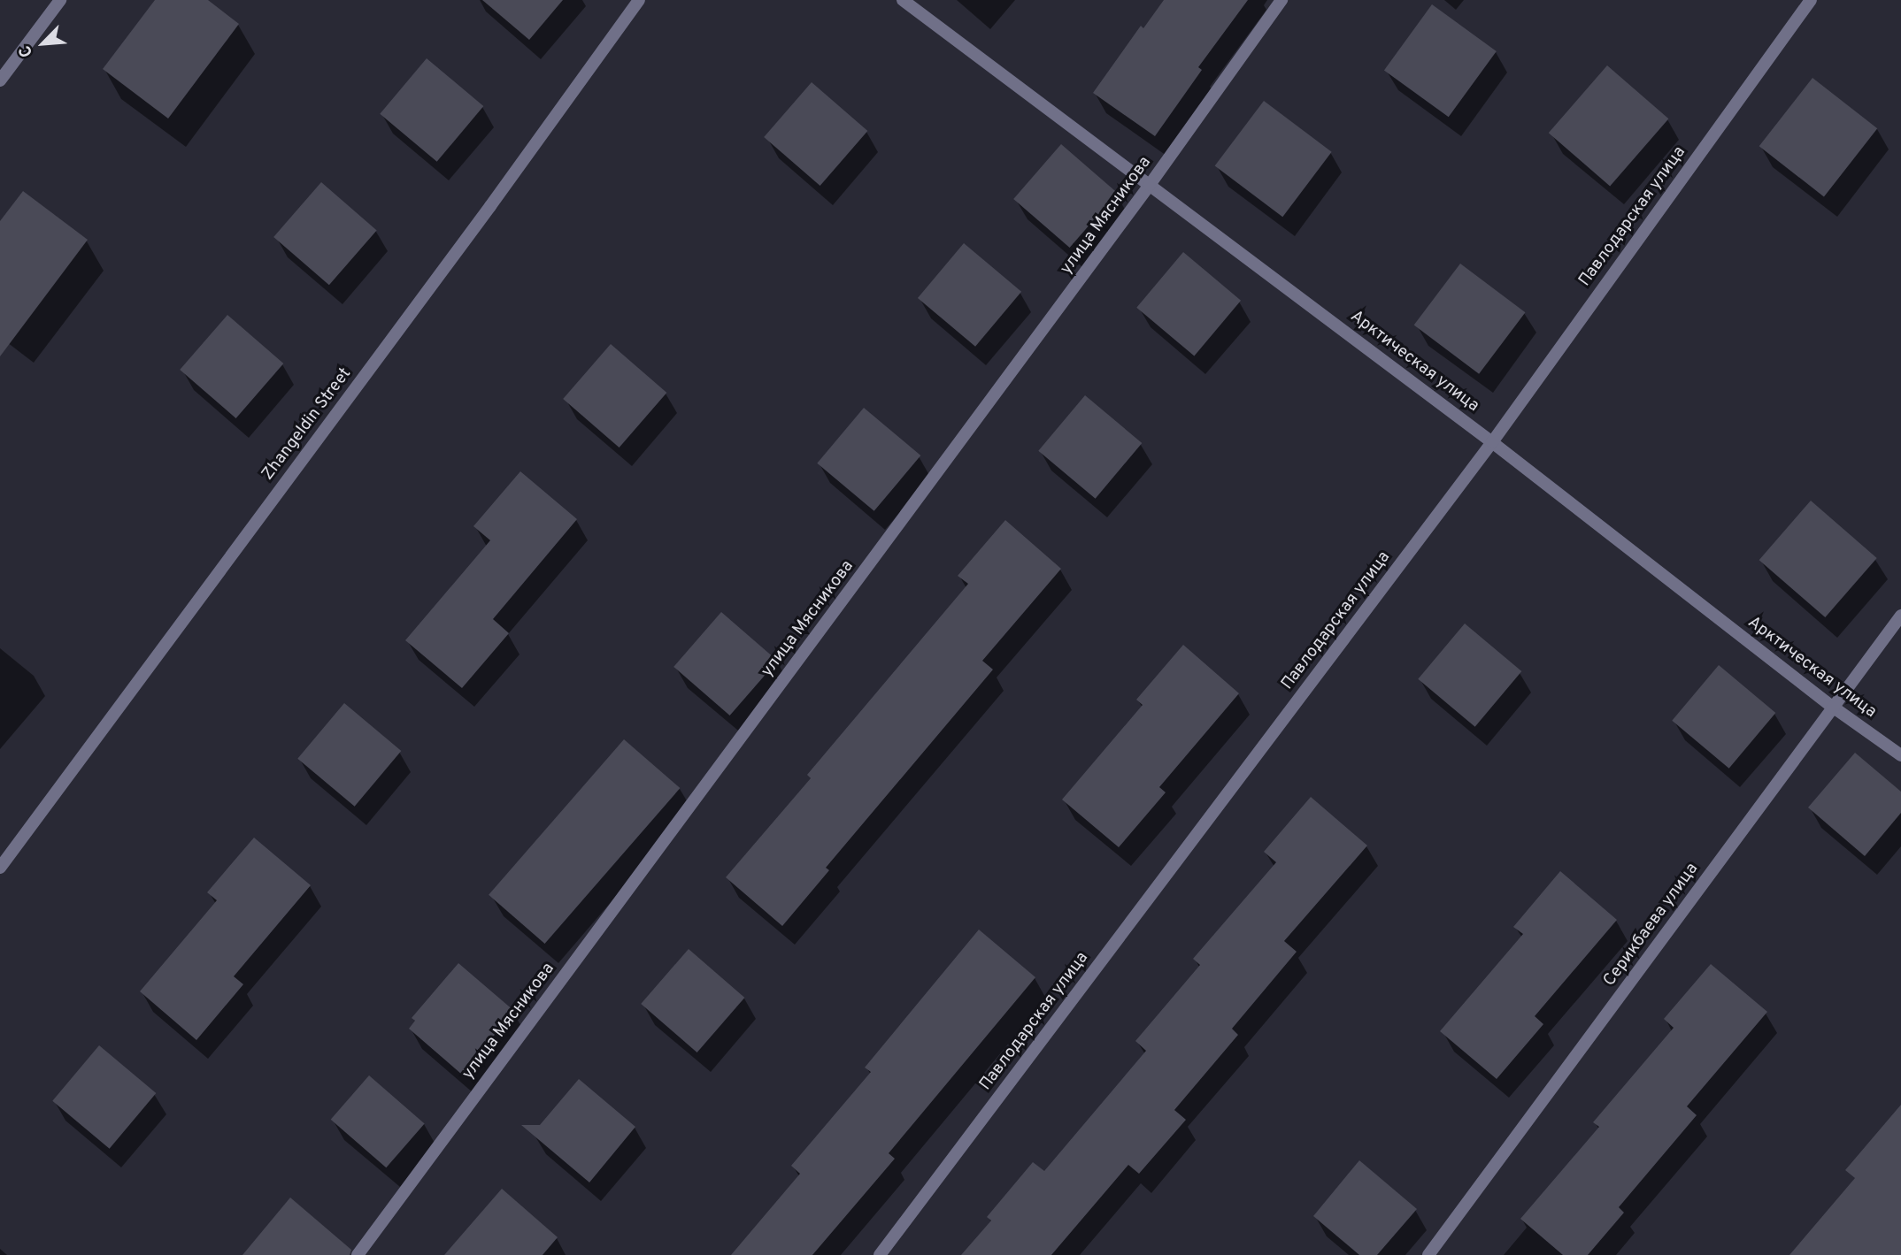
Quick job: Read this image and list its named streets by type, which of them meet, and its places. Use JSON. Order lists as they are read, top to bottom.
{
  "streets": {
    "street": [
      "улица Мясникова",
      "Павлодарская улица",
      "Арктическая улица",
      "Zhangeldin Street",
      "Серикбаева улица"
    ]
  },
  "crossings": [
    ["улица Мясникова", "Арктическая улица"],
    ["Павлодарская улица", "Арктическая улица"],
    ["Арктическая улица", "Серикбаева улица"]
  ],
  "north": "bottom left"
}
